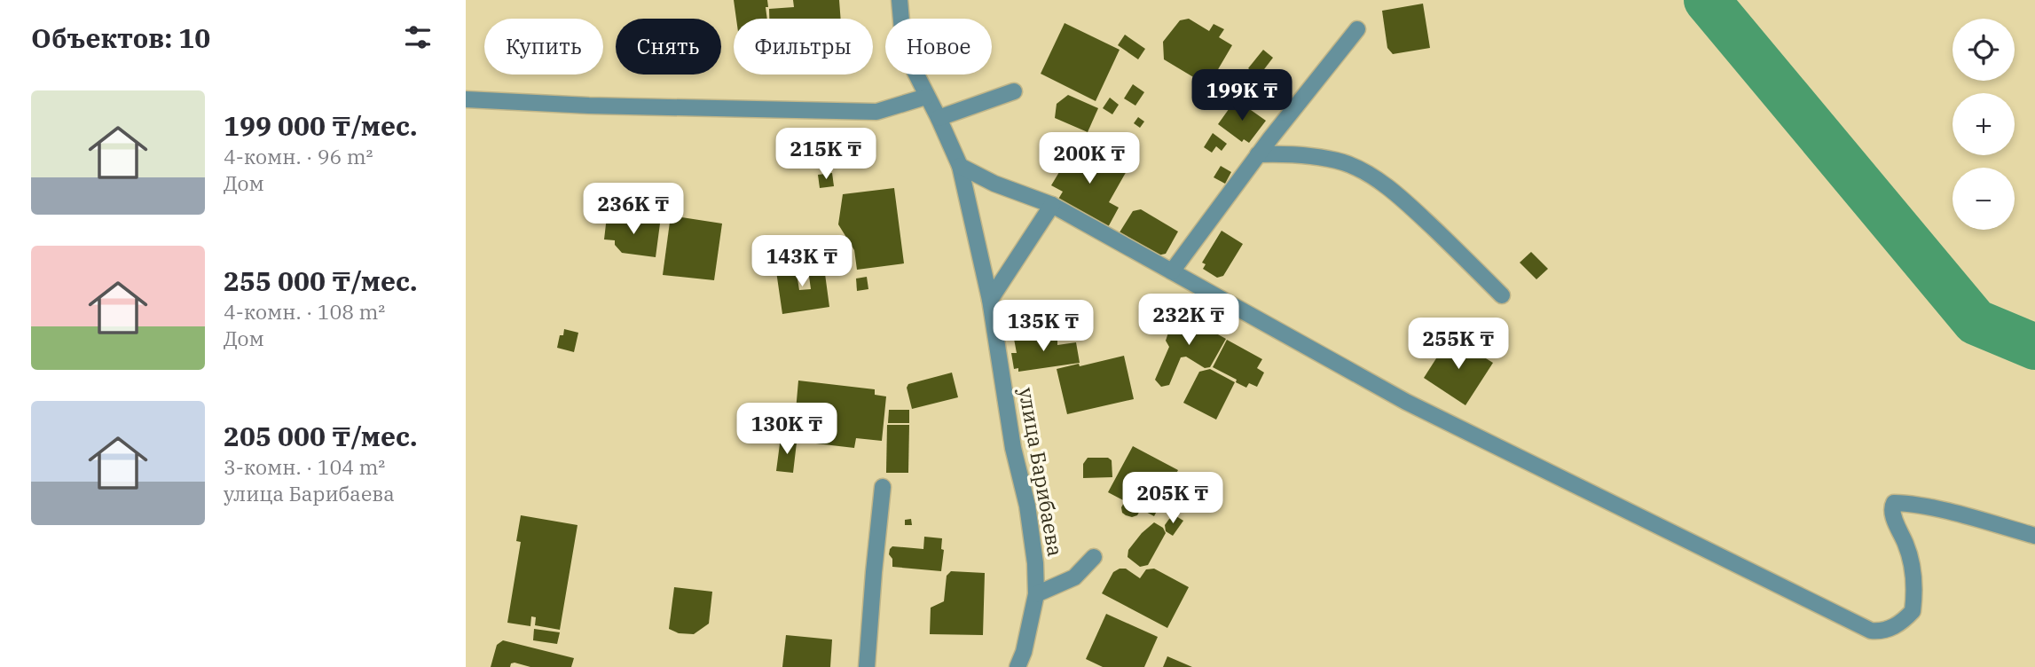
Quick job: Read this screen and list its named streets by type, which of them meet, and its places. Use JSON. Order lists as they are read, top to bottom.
{
  "streets": {
    "street": ["улица Барибаева"]
  },
  "page": {
    "heading": "Объектов: 10",
    "map_buttons": ["+", "−"],
    "chip": [
      "Купить",
      "Снять",
      "Фильтры",
      "Новое"
    ],
    "price": [
      "199K ₸",
      "215K ₸",
      "200K ₸",
      "236K ₸",
      "143K ₸",
      "232K ₸",
      "135K ₸",
      "255K ₸",
      "130K ₸",
      "205K ₸"
    ],
    "list": [
      {
        "name": "199 000 ₸/мес.",
        "note": "4-комн. · 96 m² · Дом"
      },
      {
        "name": "255 000 ₸/мес.",
        "note": "4-комн. · 108 m² · Дом"
      },
      {
        "name": "205 000 ₸/мес.",
        "note": "3-комн. · 104 m² · улица Барибаева"
      }
    ]
  }
}
